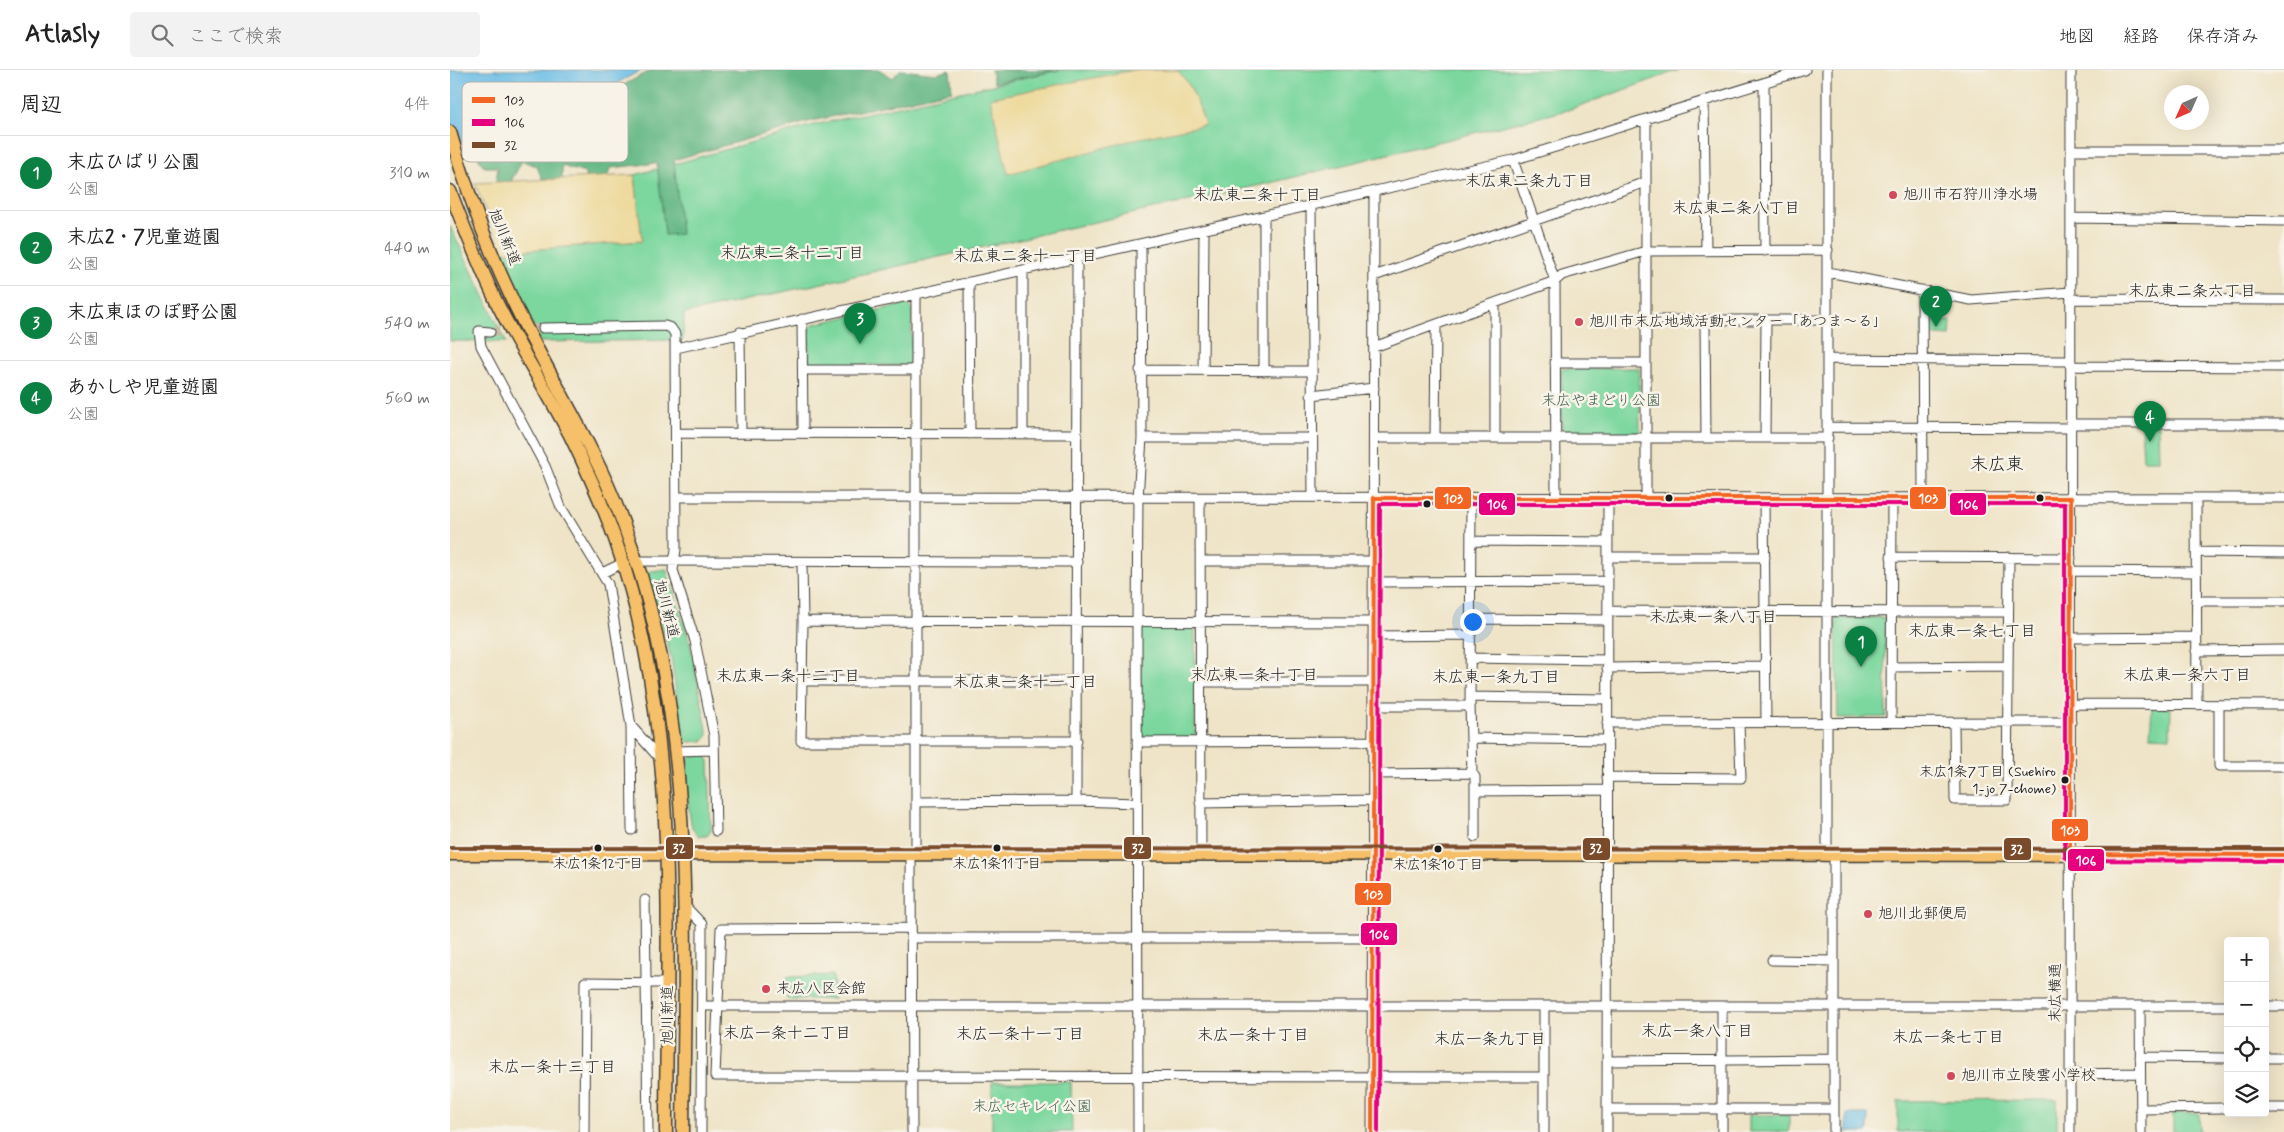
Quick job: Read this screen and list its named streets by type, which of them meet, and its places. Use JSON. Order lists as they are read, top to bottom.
{
  "streets": {
    "highway": ["旭川新道"],
    "street": ["末広横通"]
  },
  "districts": [
    "末広東二条九丁目",
    "末広東二条十丁目",
    "末広東二条八丁目",
    "末広東二条十二丁目",
    "末広東二条十一丁目",
    "末広東二条六丁目",
    "末広東",
    "末広東一条八丁目",
    "末広東一条七丁目",
    "末広東一条十丁目",
    "末広東一条六丁目",
    "末広東一条十二丁目",
    "末広東一条九丁目",
    "末広東一条十一丁目",
    "末広一条八丁目",
    "末広一条十二丁目",
    "末広一条十一丁目",
    "末広一条十丁目",
    "末広一条七丁目",
    "末広一条九丁目",
    "末広一条十三丁目"
  ],
  "parks": ["末広やまどり公園", "末広セキレイ公園"],
  "places": [
    "旭川市石狩川浄水場",
    "旭川市末広地域活動センター「あつま〜る」",
    "末広1条7丁目 (Suehiro 1-jo 7-chome)",
    "末広1条12丁目",
    "末広1条11丁目",
    "末広1条10丁目",
    "旭川北郵便局",
    "末広八区会館",
    "旭川市立陵雲小学校"
  ],
  "lines": ["transit line 103", "transit line 106", "transit line 32"],
  "legend": ["103", "106", "32"],
  "north": "bottom left",
  "page": {
    "header": "Atlasly",
    "search": "ここで検索",
    "nav": ["地図", "経路", "保存済み"],
    "heading": ["周辺", "4件"],
    "list": [
      {
        "mark": "1",
        "name": "末広ひばり公園",
        "note": "公園",
        "value": "310 m"
      },
      {
        "mark": "2",
        "name": "末広2・7児童遊園",
        "note": "公園",
        "value": "440 m"
      },
      {
        "mark": "3",
        "name": "末広東ほのぼ野公園",
        "note": "公園",
        "value": "540 m"
      },
      {
        "mark": "4",
        "name": "あかしや児童遊園",
        "note": "公園",
        "value": "560 m"
      }
    ],
    "pins": [
      "2",
      "3",
      "4",
      "1"
    ],
    "map_buttons": ["+", "−"]
  }
}
